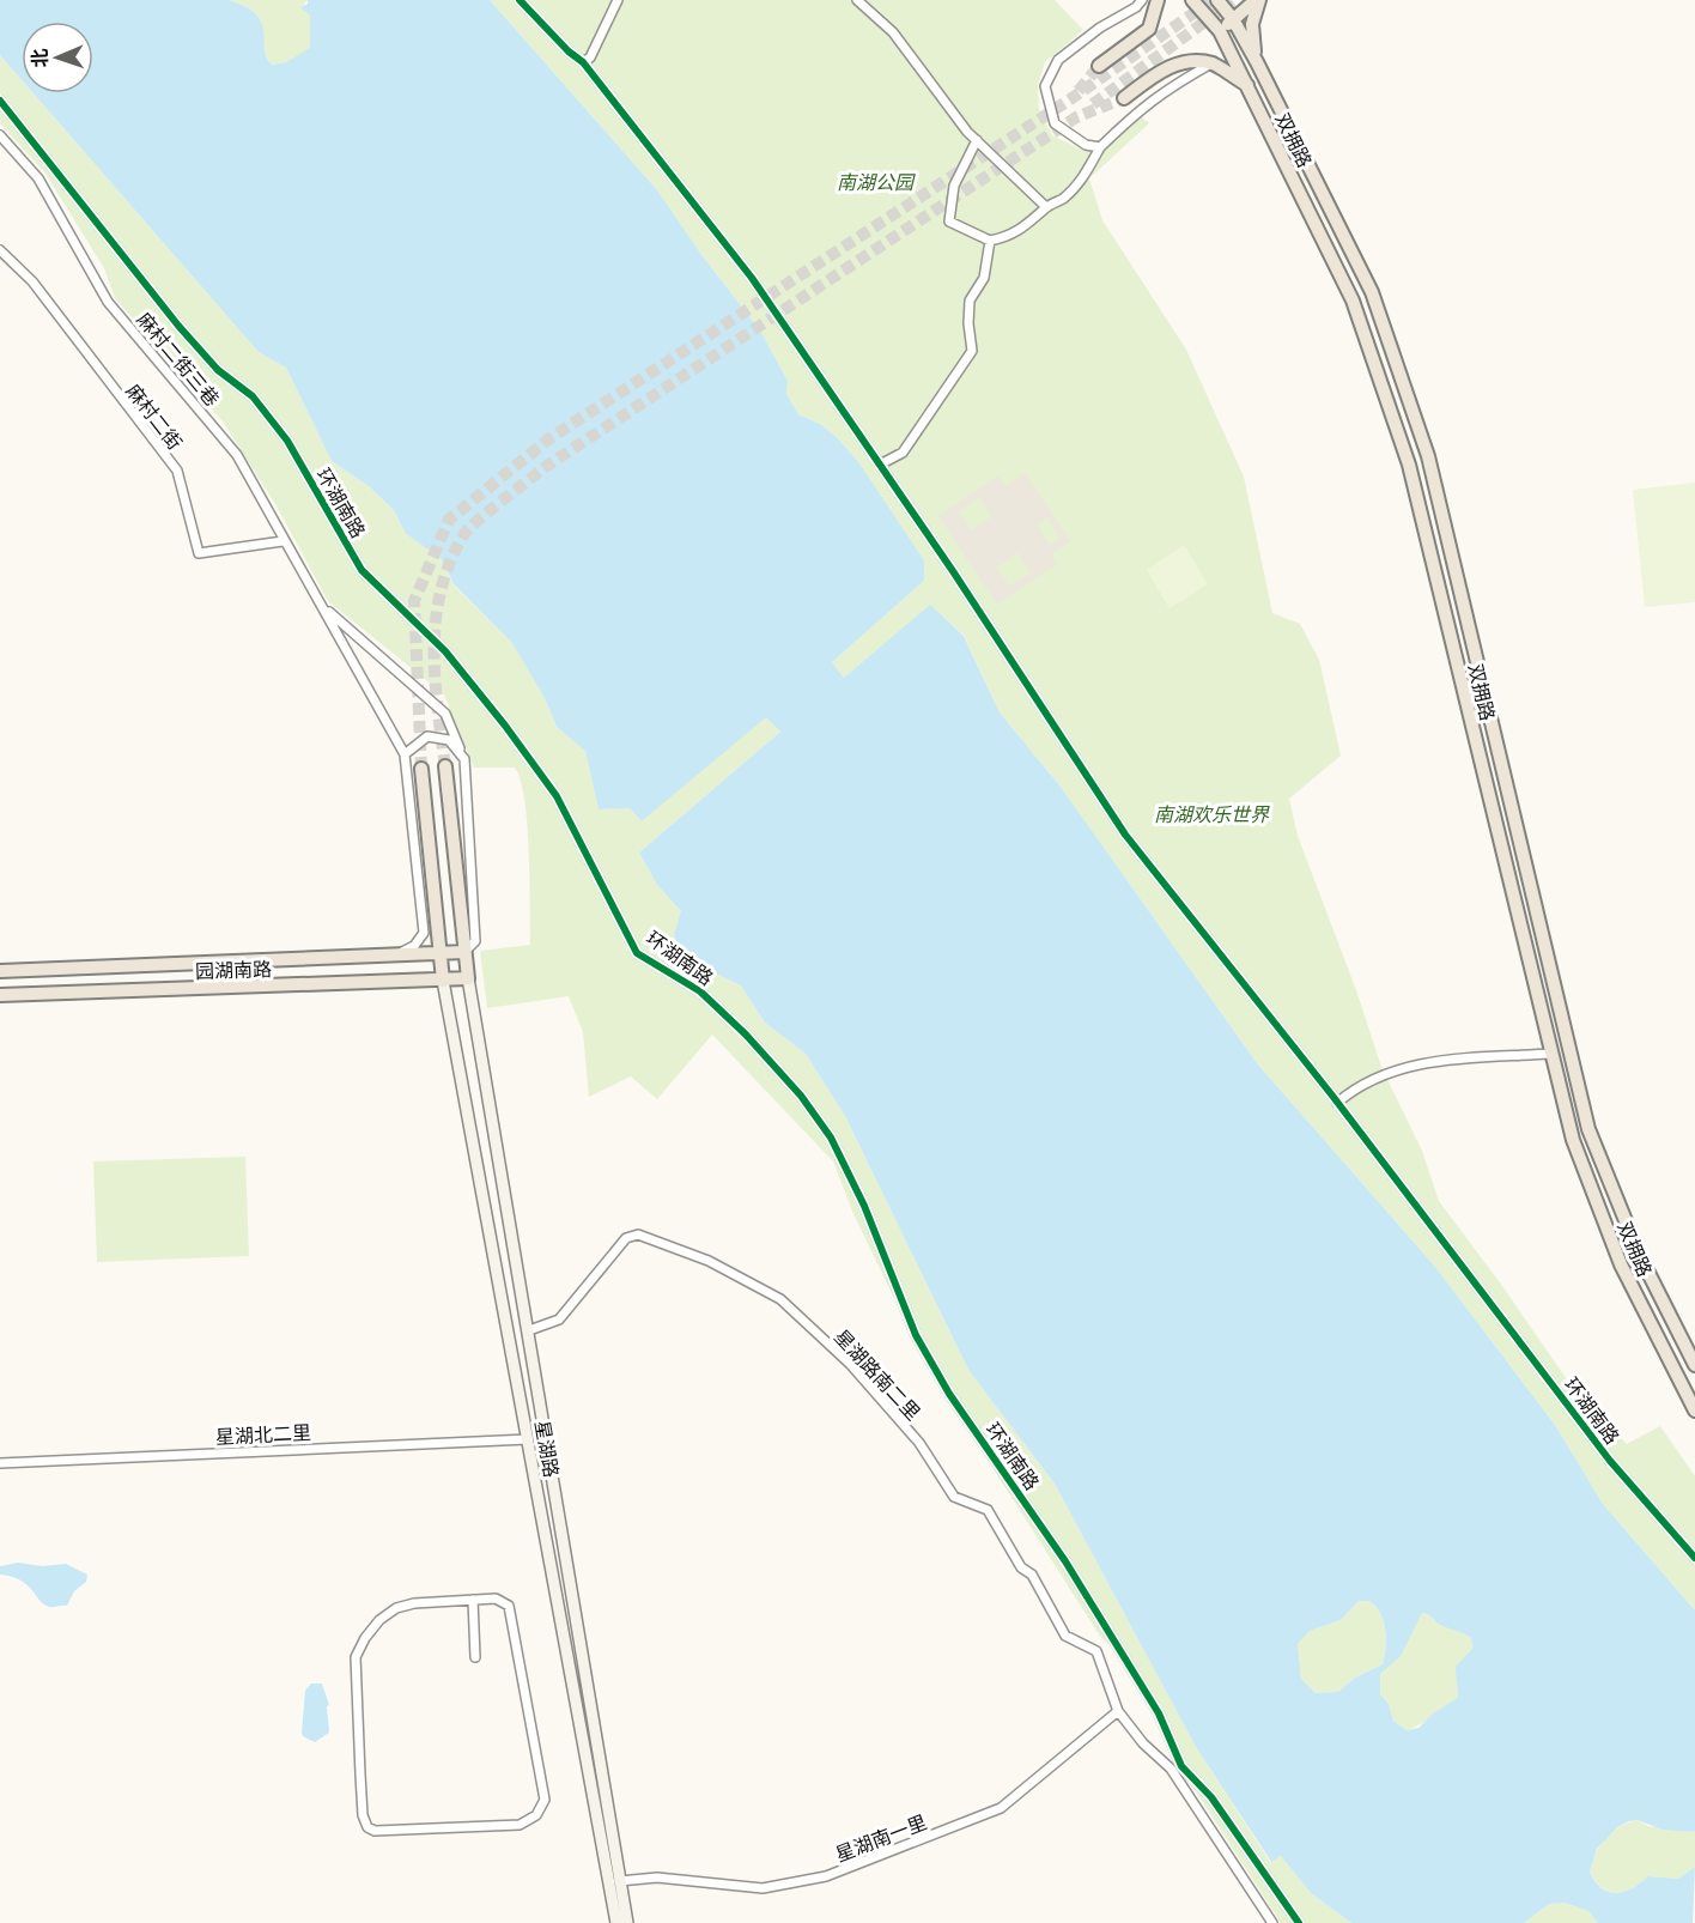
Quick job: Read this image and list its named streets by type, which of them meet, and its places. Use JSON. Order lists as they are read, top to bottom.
{
  "streets": {
    "main road": ["双拥路", "园湖南路", "星湖路"],
    "street": [
      "麻村二街三巷",
      "麻村二街",
      "环湖南路",
      "星湖路南二里",
      "星湖北二里",
      "星湖南一里"
    ]
  },
  "crossings": [
    ["麻村二街三巷", "麻村二街"],
    ["园湖南路", "星湖路"],
    ["星湖路南二里", "星湖路"],
    ["星湖路南二里", "星湖南一里"],
    ["星湖北二里", "星湖路"],
    ["星湖路", "星湖南一里"]
  ],
  "parks": ["南湖公园", "南湖欢乐世界"],
  "north": "left"
}
